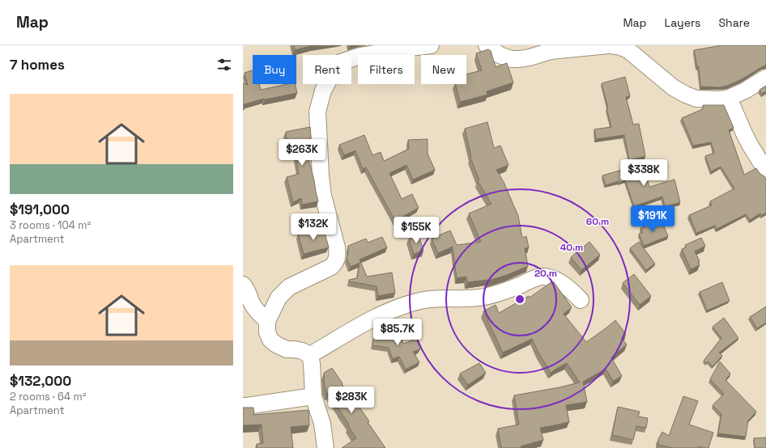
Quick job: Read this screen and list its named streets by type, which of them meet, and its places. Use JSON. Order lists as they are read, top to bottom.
{
  "page": {
    "header": "Map",
    "nav": ["Map", "Layers", "Share"],
    "heading": "7 homes",
    "chip": [
      "Buy",
      "Rent",
      "Filters",
      "New"
    ],
    "list": [
      {
        "name": "$191,000",
        "note": "3 rooms · 104 m² · Apartment"
      },
      {
        "name": "$132,000",
        "note": "2 rooms · 64 m² · Apartment"
      }
    ],
    "price": [
      "$263K",
      "$338K",
      "$191K",
      "$132K",
      "$155K",
      "$85.7K",
      "$283K"
    ]
  },
  "rings": ["60 m", "40 m", "20 m"]
}
